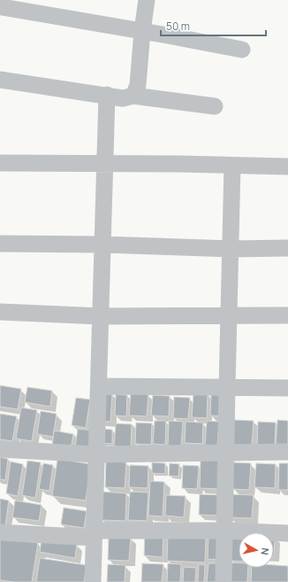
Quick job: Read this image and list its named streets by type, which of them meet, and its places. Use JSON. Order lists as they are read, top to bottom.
{
  "scale_bar": "50 m",
  "north": "right"
}
